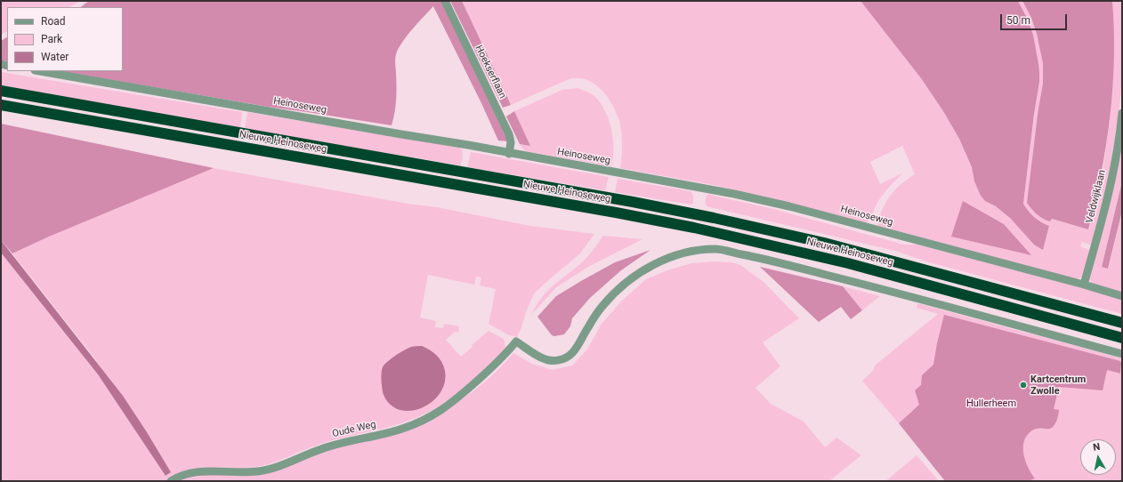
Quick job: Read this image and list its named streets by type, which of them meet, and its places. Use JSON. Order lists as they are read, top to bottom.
{
  "streets": {
    "highway": ["Nieuwe Heinoseweg"],
    "street": [
      "Hoekserflaan",
      "Heinoseweg",
      "Veldwijklaan",
      "Oude Weg"
    ]
  },
  "crossings": [
    ["Hoekserflaan", "Heinoseweg"],
    ["Heinoseweg", "Veldwijklaan"]
  ],
  "parks": ["Hullerheem"],
  "places": ["Kartcentrum Zwolle"],
  "legend": ["Road", "Park", "Water"],
  "scale_bar": "50 m",
  "north": "top"
}
